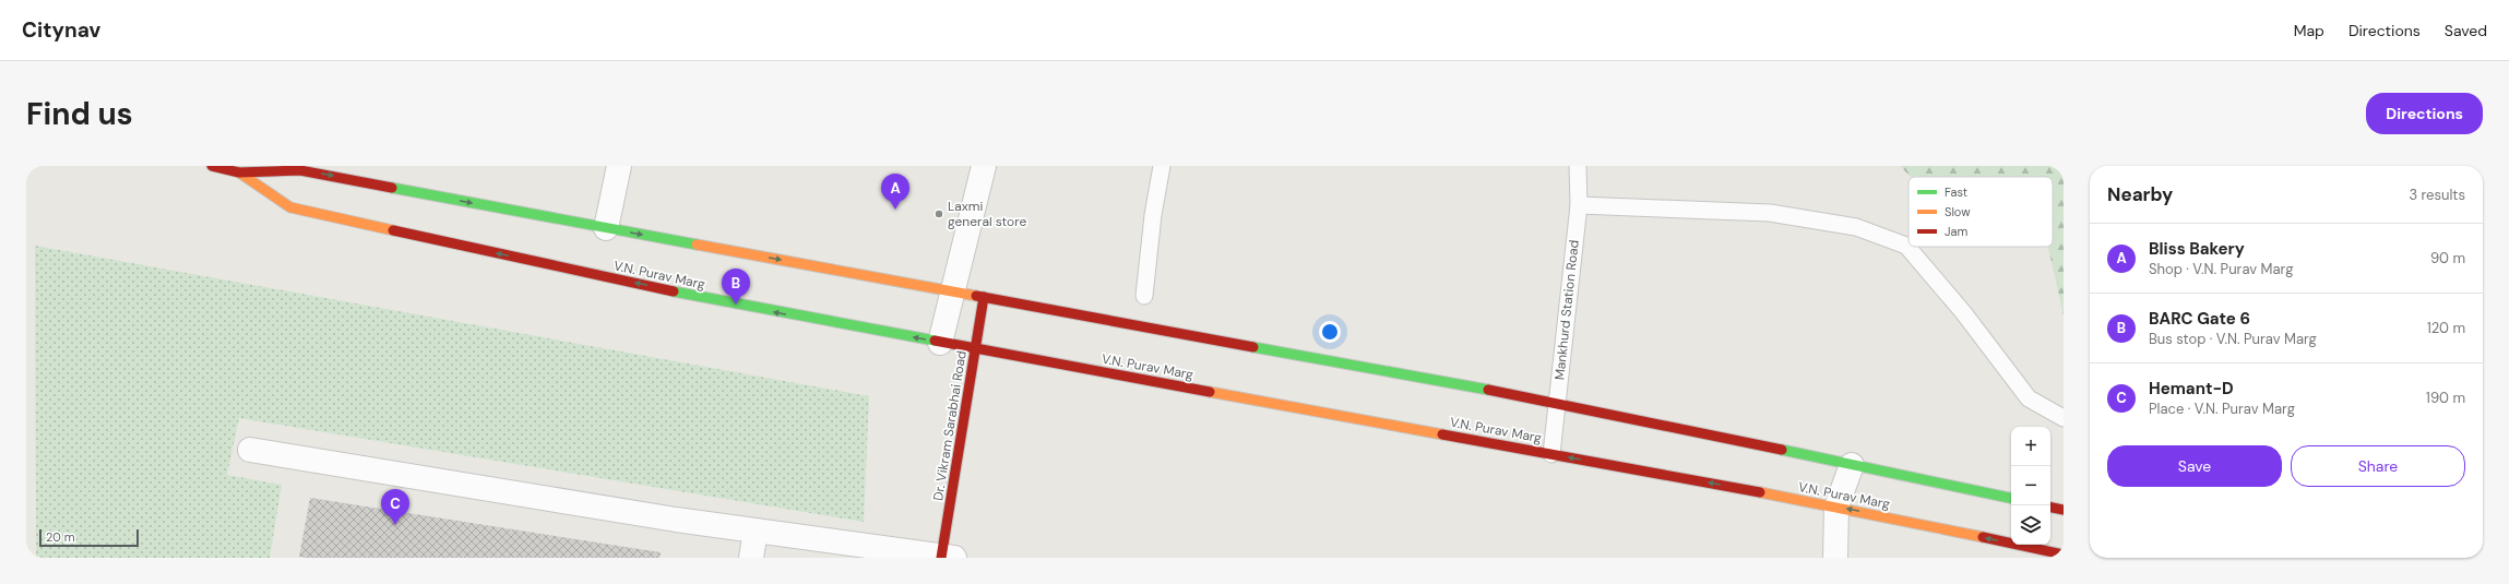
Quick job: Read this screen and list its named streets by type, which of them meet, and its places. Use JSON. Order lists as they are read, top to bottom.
{
  "streets": {
    "street": ["V.N. Purav Marg", "Dr. Vikram Sarabhai Road"],
    "lane": ["Mankhurd Station Road"]
  },
  "crossings": [
    ["V.N. Purav Marg", "Mankhurd Station Road"],
    ["V.N. Purav Marg", "Dr. Vikram Sarabhai Road"]
  ],
  "places": ["Laxmi general store"],
  "legend": ["Fast", "Slow", "Jam"],
  "scale_bar": "20 m",
  "page": {
    "header": "Citynav",
    "nav": ["Map", "Directions", "Saved"],
    "buttons": [
      "Directions",
      ["Save", "Share"]
    ],
    "title": "Find us",
    "heading": ["Nearby", "3 results"],
    "pins": ["A", "B", "C"],
    "list": [
      {
        "mark": "A",
        "name": "Bliss Bakery",
        "note": "Shop · V.N. Purav Marg",
        "value": "90 m"
      },
      {
        "mark": "B",
        "name": "BARC Gate 6",
        "note": "Bus stop · V.N. Purav Marg",
        "value": "120 m"
      },
      {
        "mark": "C",
        "name": "Hemant-D",
        "note": "Place · V.N. Purav Marg",
        "value": "190 m"
      }
    ],
    "map_buttons": ["+", "−"],
    "scale": "20 m"
  }
}
